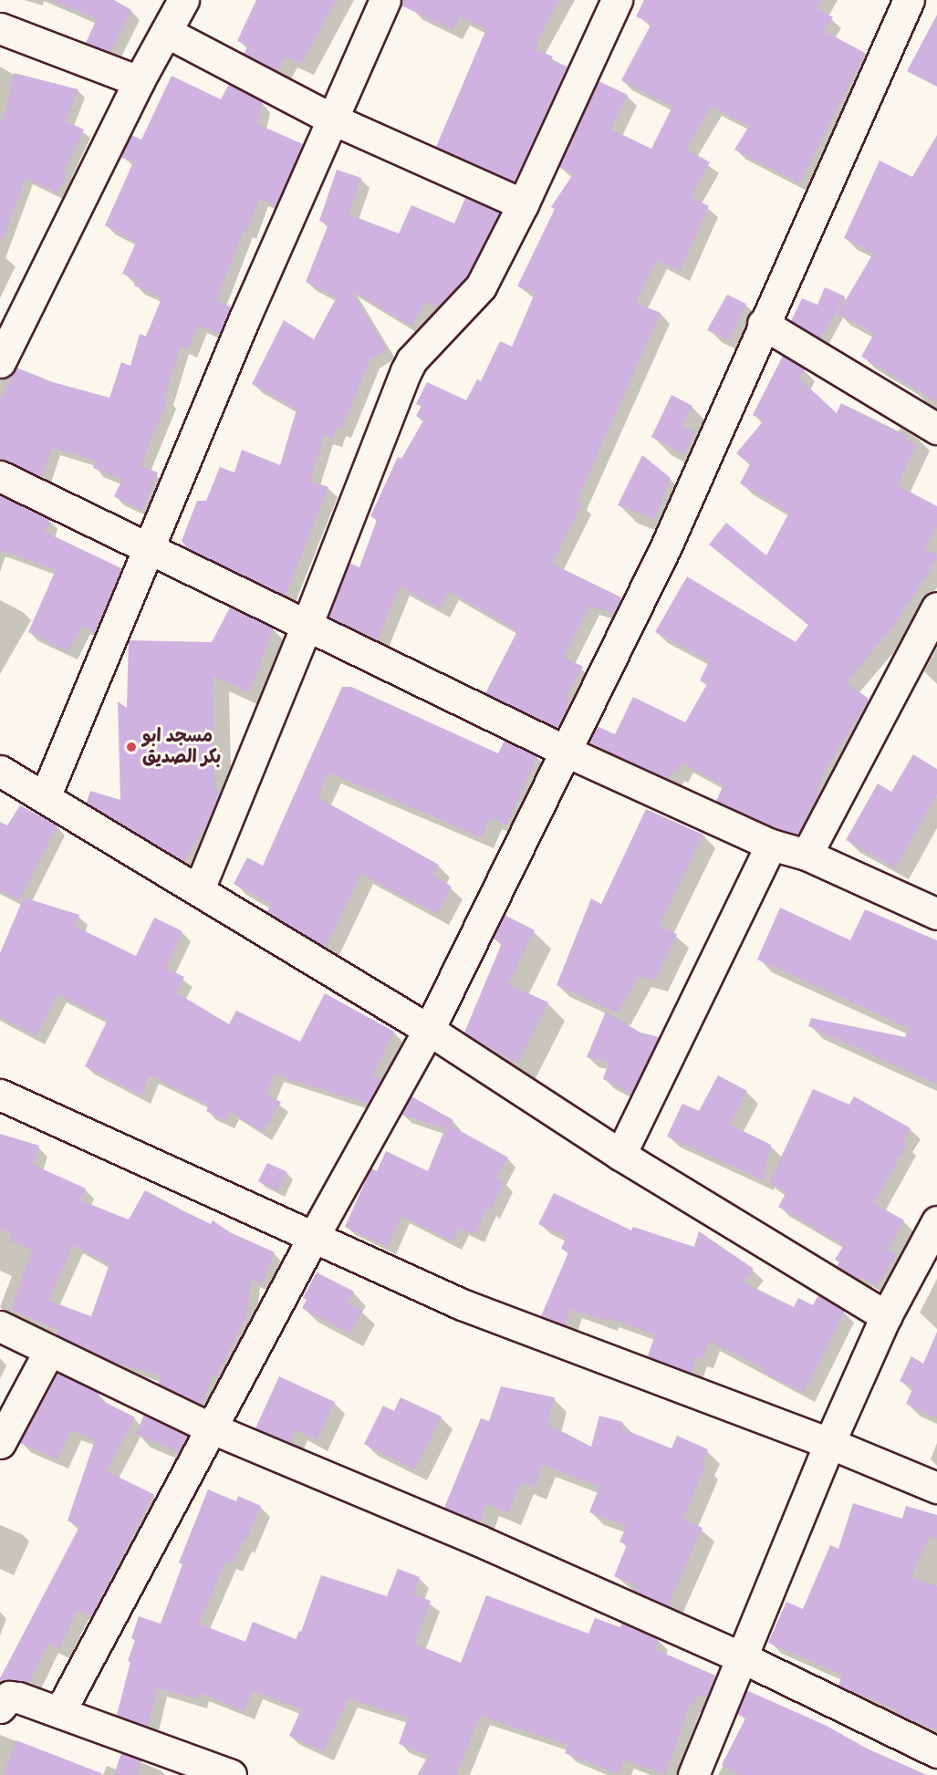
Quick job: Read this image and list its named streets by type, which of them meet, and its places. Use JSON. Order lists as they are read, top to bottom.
{
  "places": ["مسجد ابو بكر الصديق"]
}
